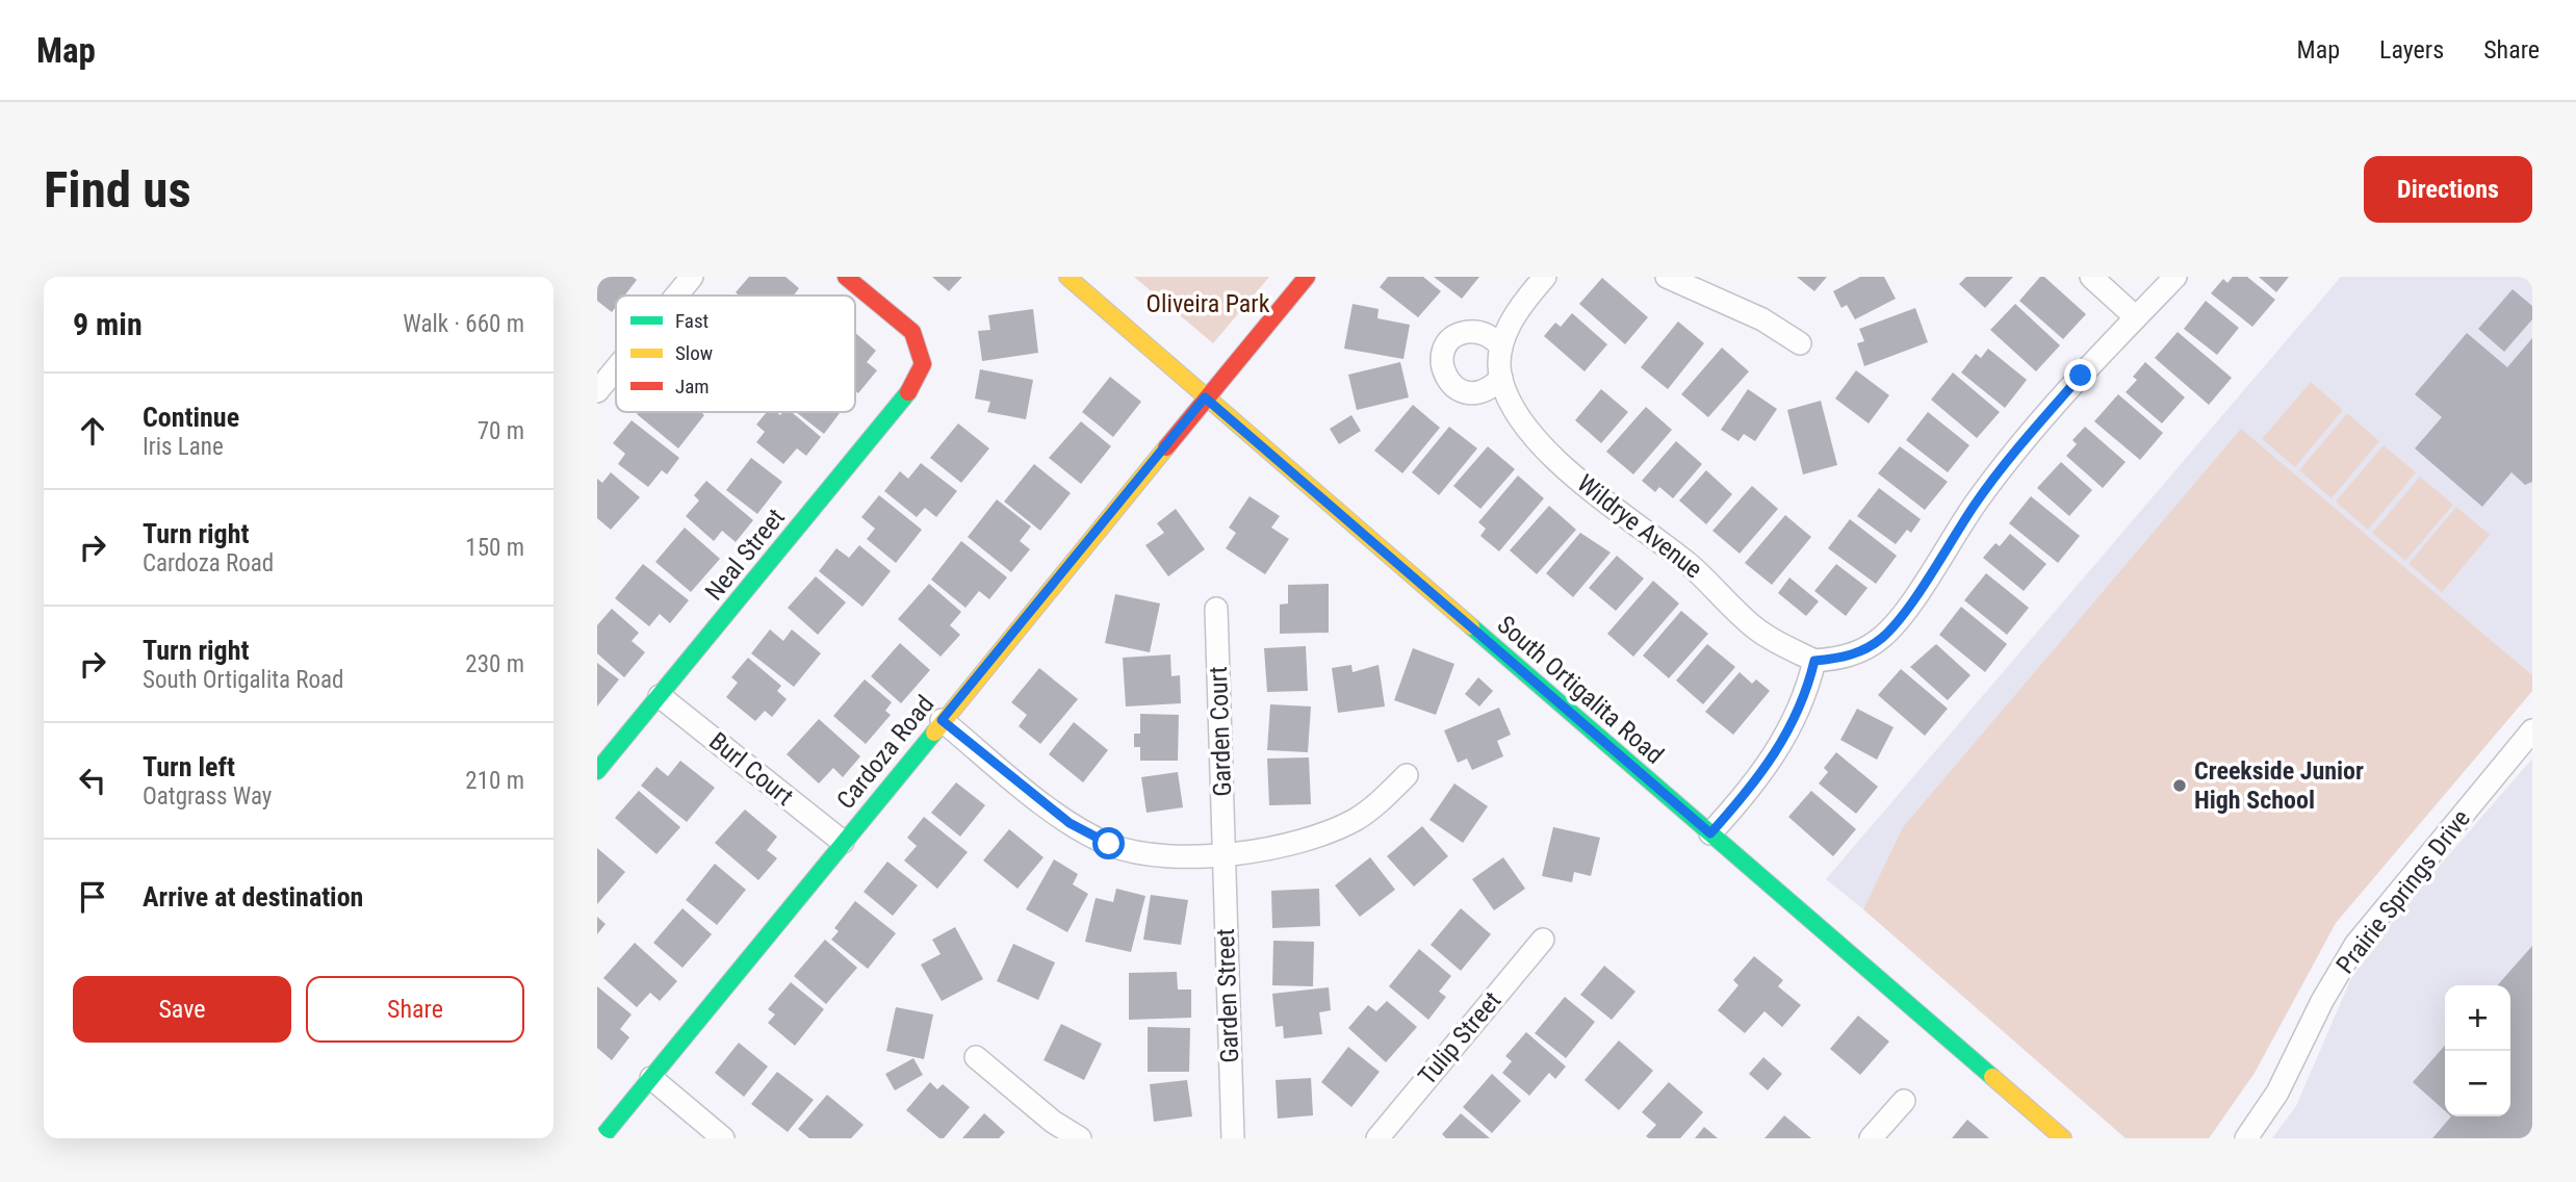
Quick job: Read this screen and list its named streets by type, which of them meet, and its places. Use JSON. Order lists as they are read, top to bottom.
{
  "streets": {
    "street": [
      "Wildrye Avenue",
      "Neal Street",
      "South Ortigalita Road",
      "Garden Court",
      "Cardoza Road",
      "Burl Court",
      "Prairie Springs Drive",
      "Garden Street",
      "Tulip Street"
    ]
  },
  "crossings": [
    ["Neal Street", "Burl Court"],
    ["South Ortigalita Road", "Cardoza Road"],
    ["Garden Court", "Garden Street"],
    ["Cardoza Road", "Burl Court"]
  ],
  "parks": ["Oliveira Park"],
  "places": ["Creekside Junior High School"],
  "legend": ["Fast", "Slow", "Jam"],
  "page": {
    "header": "Map",
    "nav": ["Map", "Layers", "Share"],
    "buttons": [
      "Directions",
      ["Save", "Share"]
    ],
    "title": "Find us",
    "heading": ["9 min", "Walk · 660 m"],
    "list": [
      ["Continue", "Iris Lane", "70 m"],
      ["Turn right", "Cardoza Road", "150 m"],
      ["Turn right", "South Ortigalita Road", "230 m"],
      ["Turn left", "Oatgrass Way", "210 m"],
      "Arrive at destination"
    ],
    "map_buttons": ["+", "−"]
  }
}
